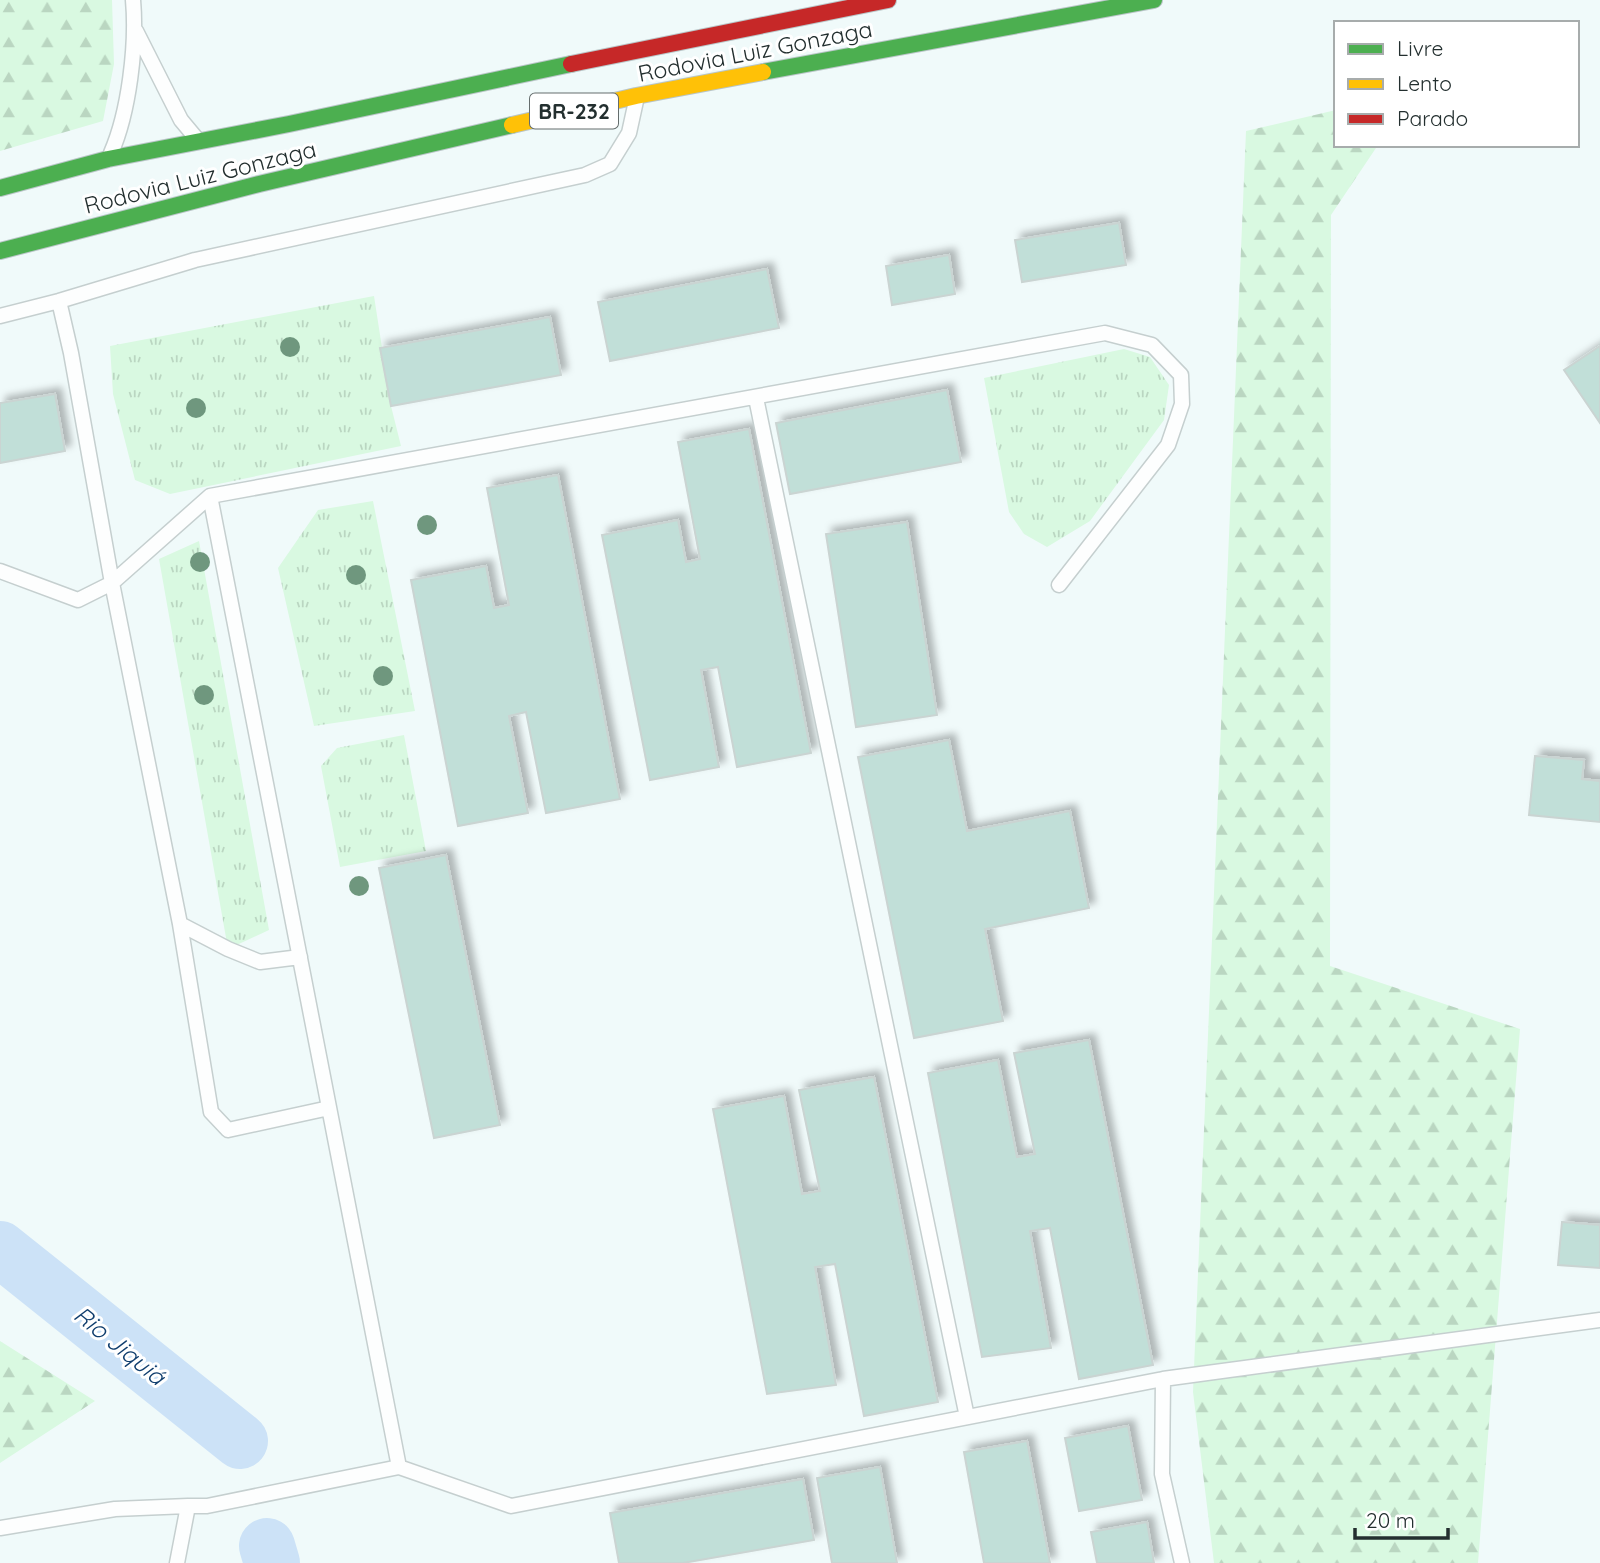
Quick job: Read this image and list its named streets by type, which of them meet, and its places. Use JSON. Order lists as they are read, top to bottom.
{
  "streets": {
    "highway": ["Rodovia Luiz Gonzaga", "BR-232"]
  },
  "water": ["Rio Jiquiá"],
  "legend": ["Livre", "Lento", "Parado"],
  "scale_bar": "20 m"
}
